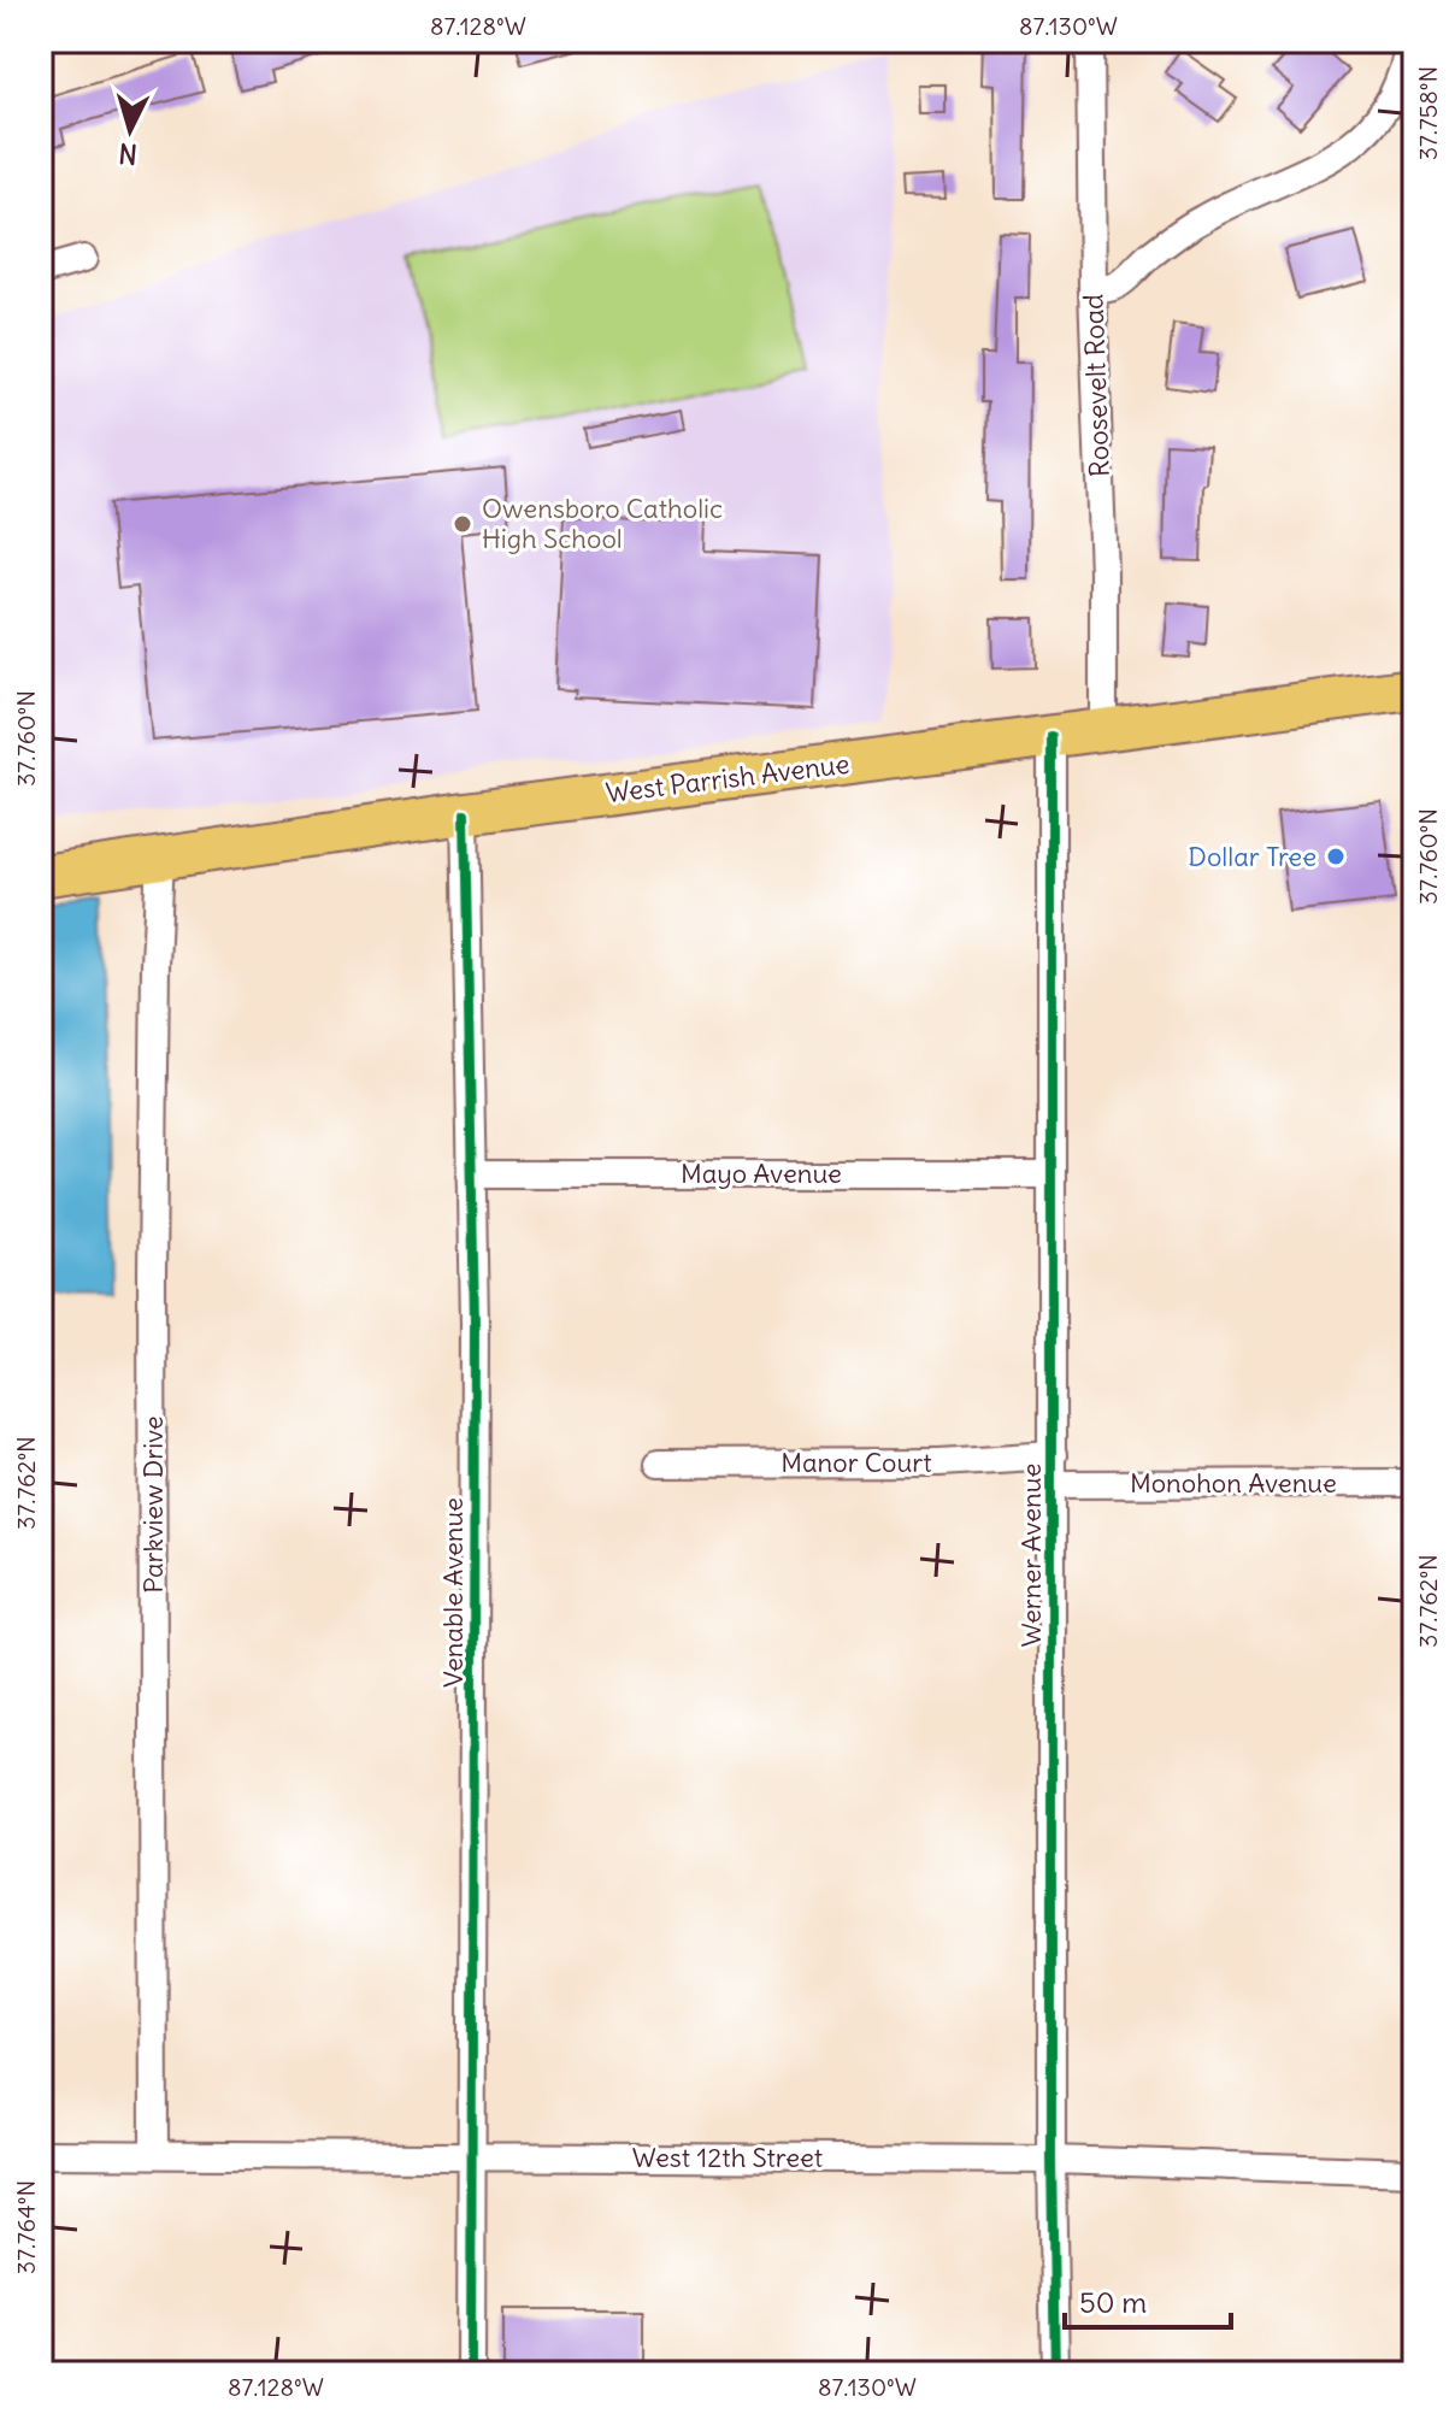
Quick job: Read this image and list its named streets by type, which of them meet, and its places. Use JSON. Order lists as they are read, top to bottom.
{
  "streets": {
    "main road": ["West Parrish Avenue"],
    "street": [
      "Roosevelt Road",
      "Mayo Avenue",
      "Manor Court",
      "Monohon Avenue",
      "Parkview Drive",
      "Werner Avenue",
      "Venable Avenue",
      "West 12th Street"
    ]
  },
  "crossings": [
    ["Roosevelt Road", "West Parrish Avenue"],
    ["West Parrish Avenue", "Parkview Drive"],
    ["West Parrish Avenue", "Werner Avenue"],
    ["West Parrish Avenue", "Venable Avenue"],
    ["Mayo Avenue", "Werner Avenue"],
    ["Mayo Avenue", "Venable Avenue"],
    ["Manor Court", "Werner Avenue"],
    ["Monohon Avenue", "Werner Avenue"],
    ["Parkview Drive", "West 12th Street"],
    ["Werner Avenue", "West 12th Street"],
    ["Venable Avenue", "West 12th Street"]
  ],
  "places": ["Owensboro Catholic High School", "Dollar Tree"],
  "scale_bar": "50 m",
  "north": "bottom",
  "coordinates": [
    "87.128°W",
    "87.130°W",
    "37.758°N",
    "37.760°N",
    "37.762°N",
    "37.764°N"
  ]
}
